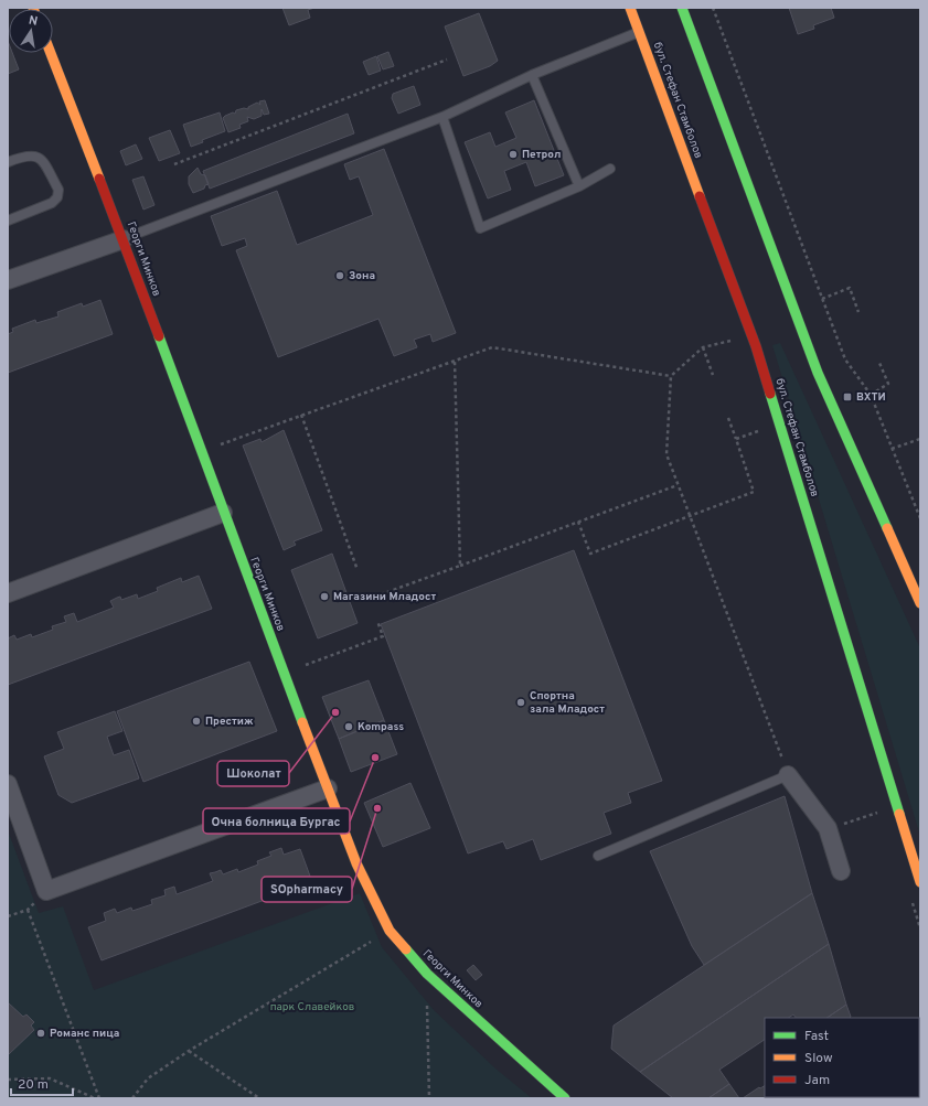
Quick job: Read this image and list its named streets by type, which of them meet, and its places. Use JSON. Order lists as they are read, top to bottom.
{
  "streets": {
    "main road": ["бул. Стефан Стамболов", "Георги Минков"]
  },
  "parks": ["парк Славейков"],
  "places": {
    "other": [
      "Петрол",
      "Зона",
      "Магазини Mладост",
      "Спортна зала Младост",
      "Шоколат",
      "Престиж",
      "Kompass",
      "Oчна болница Бургас",
      "SOpharmacy",
      "Романс пица"
    ],
    "transit": ["ВХТИ"]
  },
  "legend": ["Fast", "Slow", "Jam"],
  "scale_bar": "20 m",
  "north": "top"
}
